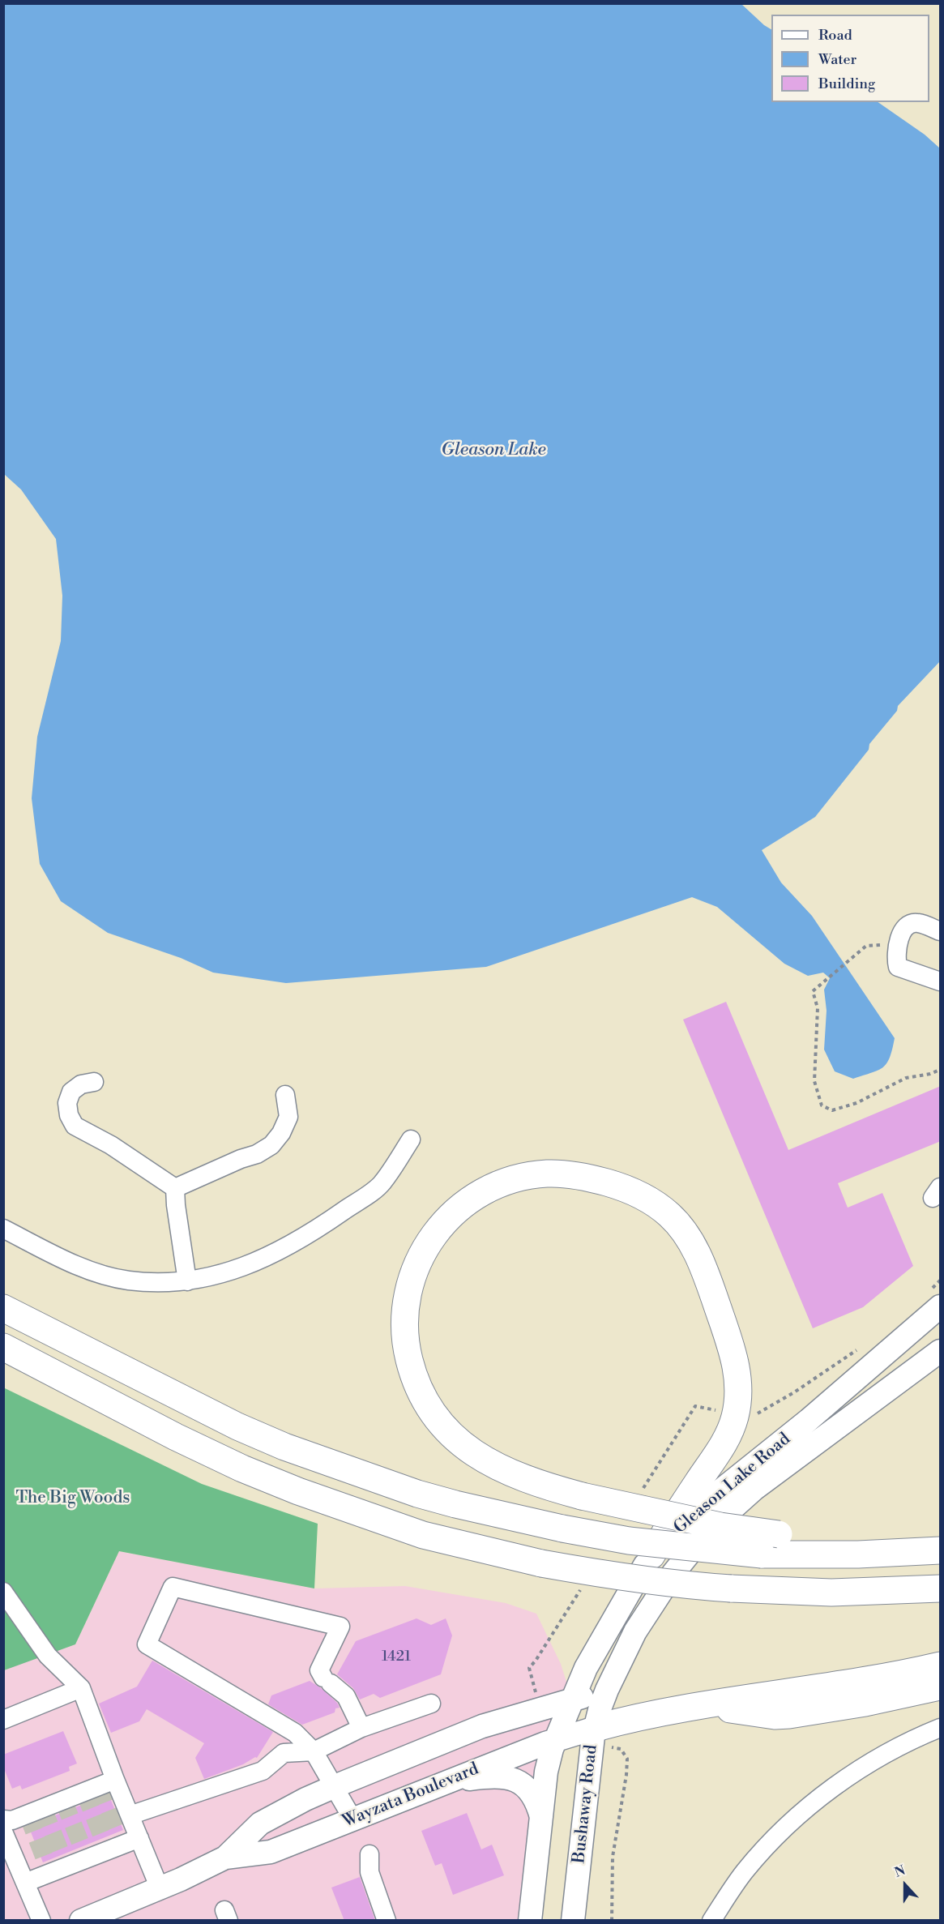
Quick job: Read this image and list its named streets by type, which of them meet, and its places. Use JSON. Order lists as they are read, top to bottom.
{
  "streets": {
    "main road": ["Gleason Lake Road", "Wayzata Boulevard", "Bushaway Road"]
  },
  "crossings": [
    ["Gleason Lake Road", "Wayzata Boulevard"],
    ["Gleason Lake Road", "Bushaway Road"],
    ["Wayzata Boulevard", "Bushaway Road"]
  ],
  "water": ["Gleason Lake"],
  "parks": ["The Big Woods"],
  "house_numbers": ["1421"],
  "legend": ["Road", "Water", "Building"],
  "north": "top"
}
